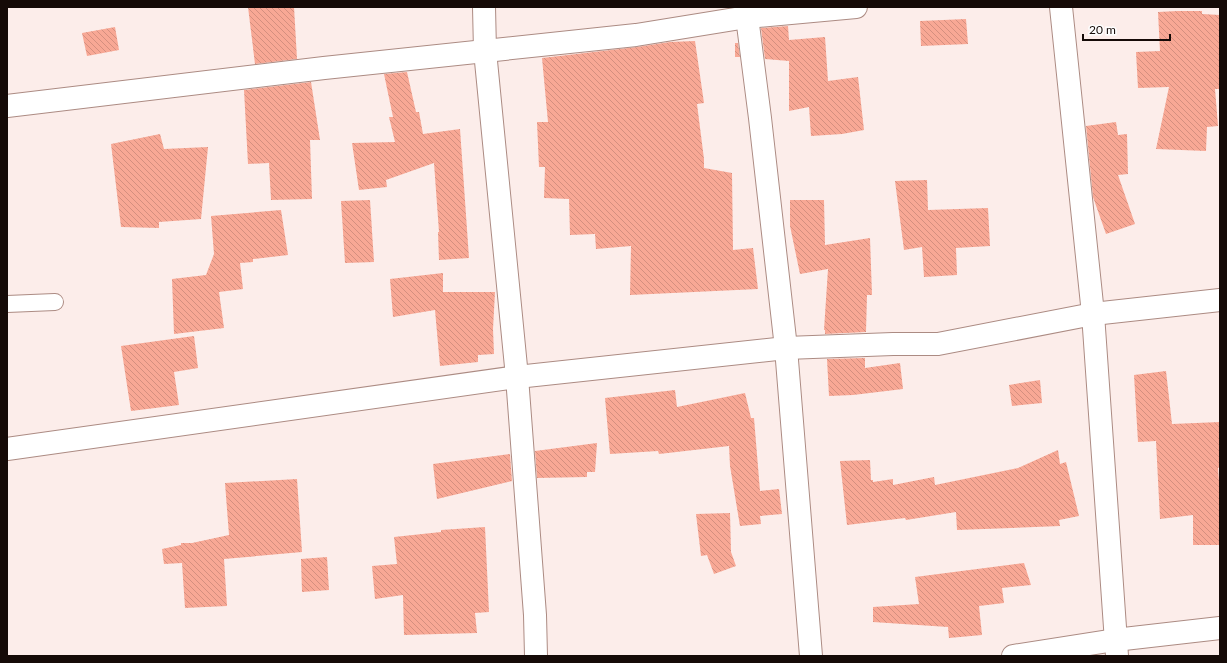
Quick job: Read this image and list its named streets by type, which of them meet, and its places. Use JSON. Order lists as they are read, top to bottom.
{
  "scale_bar": "20 m"
}
